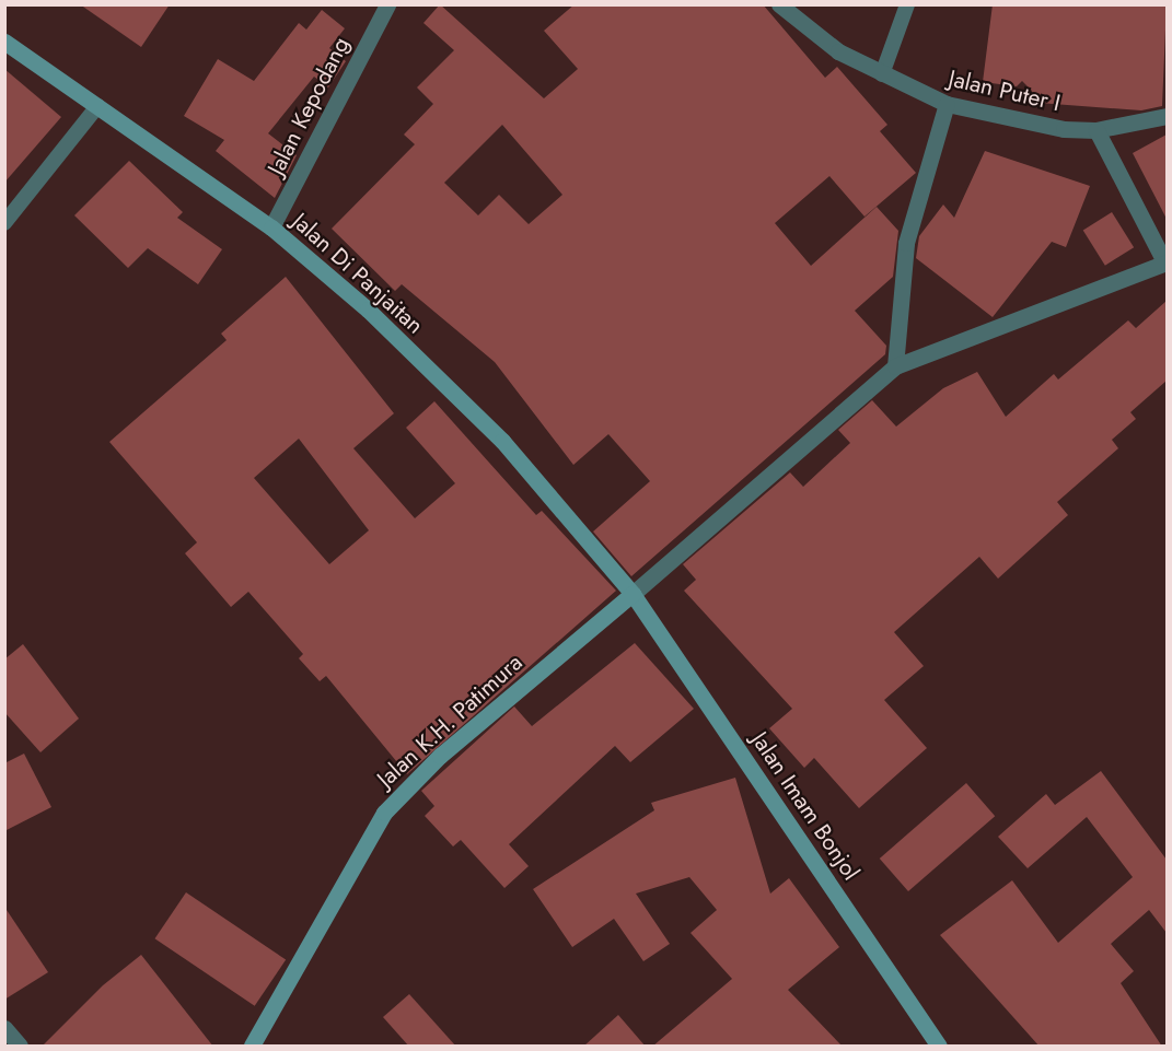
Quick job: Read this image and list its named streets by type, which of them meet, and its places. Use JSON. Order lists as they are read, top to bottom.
{
  "streets": {
    "street": [
      "Jalan Puter I",
      "Jalan Kepodang",
      "Jalan Di Panjaitan",
      "Jalan K.H. Patimura",
      "Jalan Imam Bonjol"
    ]
  },
  "crossings": [
    ["Jalan Kepodang", "Jalan Di Panjaitan"],
    ["Jalan Di Panjaitan", "Jalan K.H. Patimura"],
    ["Jalan Di Panjaitan", "Jalan Imam Bonjol"],
    ["Jalan K.H. Patimura", "Jalan Imam Bonjol"]
  ]
}
